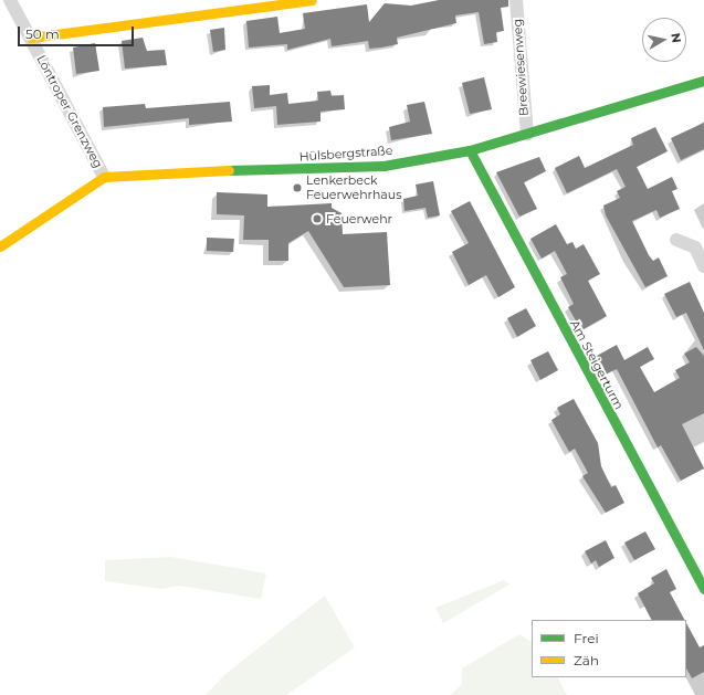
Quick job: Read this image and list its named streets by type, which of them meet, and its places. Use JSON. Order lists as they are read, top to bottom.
{
  "streets": {
    "street": [
      "Breewiesenweg",
      "Löntroper Grenzweg",
      "Hülsbergstraße",
      "Am Steigerturm"
    ]
  },
  "crossings": [
    ["Breewiesenweg", "Hülsbergstraße"],
    ["Löntroper Grenzweg", "Hülsbergstraße"],
    ["Hülsbergstraße", "Am Steigerturm"]
  ],
  "places": ["Lenkerbeck Feuerwehrhaus", "Feuerwehr"],
  "legend": ["Frei", "Zäh"],
  "scale_bar": "50 m",
  "north": "right"
}
